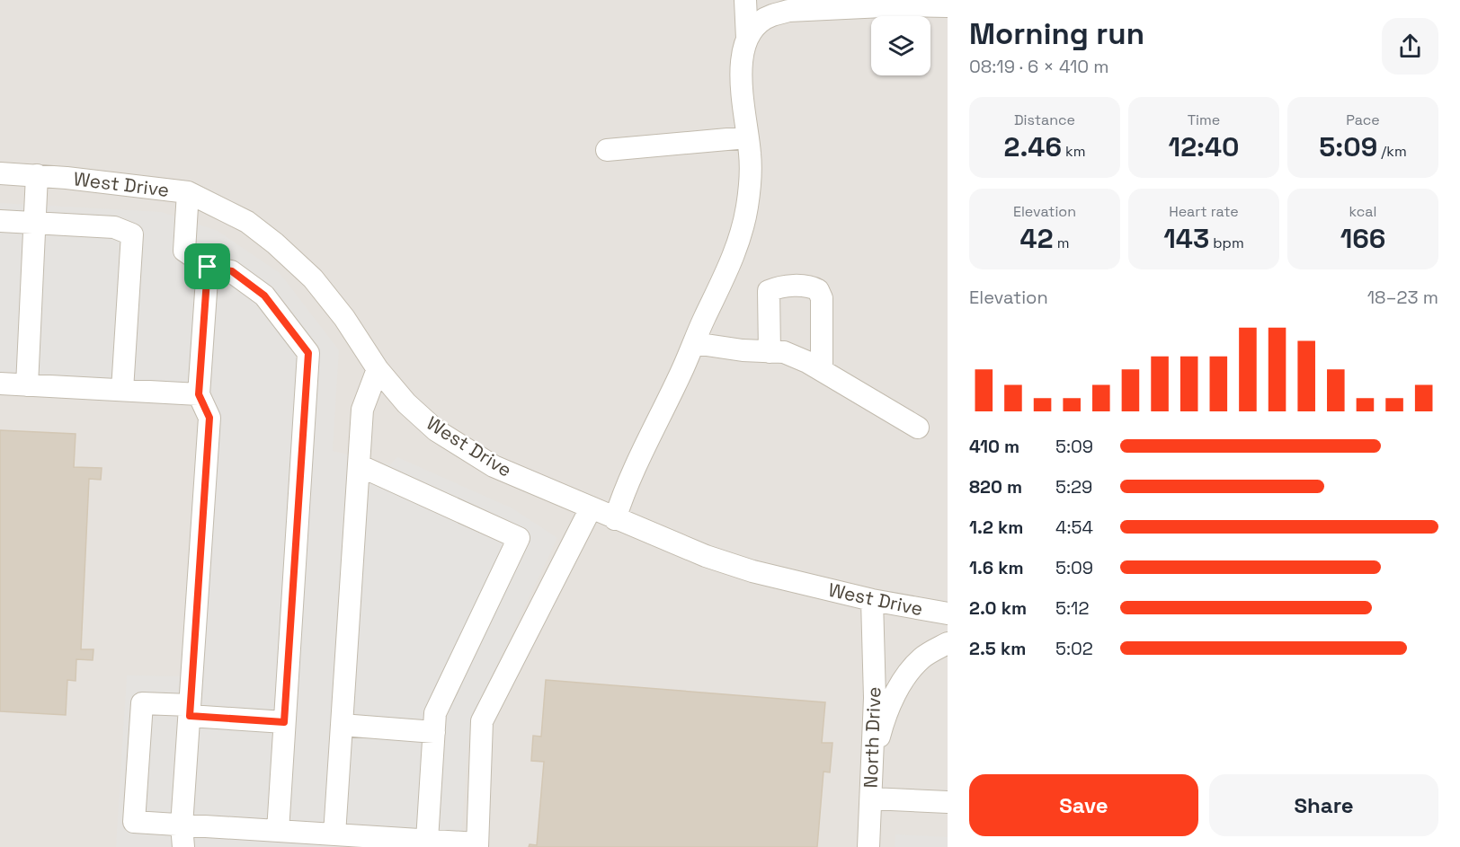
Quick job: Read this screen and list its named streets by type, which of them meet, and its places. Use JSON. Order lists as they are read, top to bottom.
{
  "streets": {
    "street": ["West Drive", "North Drive"]
  },
  "crossings": [
    ["West Drive", "North Drive"]
  ],
  "page": {
    "heading": ["Morning run", "08:19 · 6 × 410 m"],
    "stats": [
      ["Distance", "2.46 km"],
      ["Time", "12:40"],
      ["Pace", "5:09 /km"],
      ["Elevation", "42 m"],
      ["Heart rate", "143 bpm"],
      ["kcal", "166"]
    ],
    "chart": ["Elevation", "18–23 m"],
    "list": [
      {
        "name": "410 m",
        "note": "5:09"
      },
      {
        "name": "820 m",
        "note": "5:29"
      },
      {
        "name": "1.2 km",
        "note": "4:54"
      },
      {
        "name": "1.6 km",
        "note": "5:09"
      },
      {
        "name": "2.0 km",
        "note": "5:12"
      },
      {
        "name": "2.5 km",
        "note": "5:02"
      }
    ],
    "buttons": ["Save", "Share"]
  }
}
